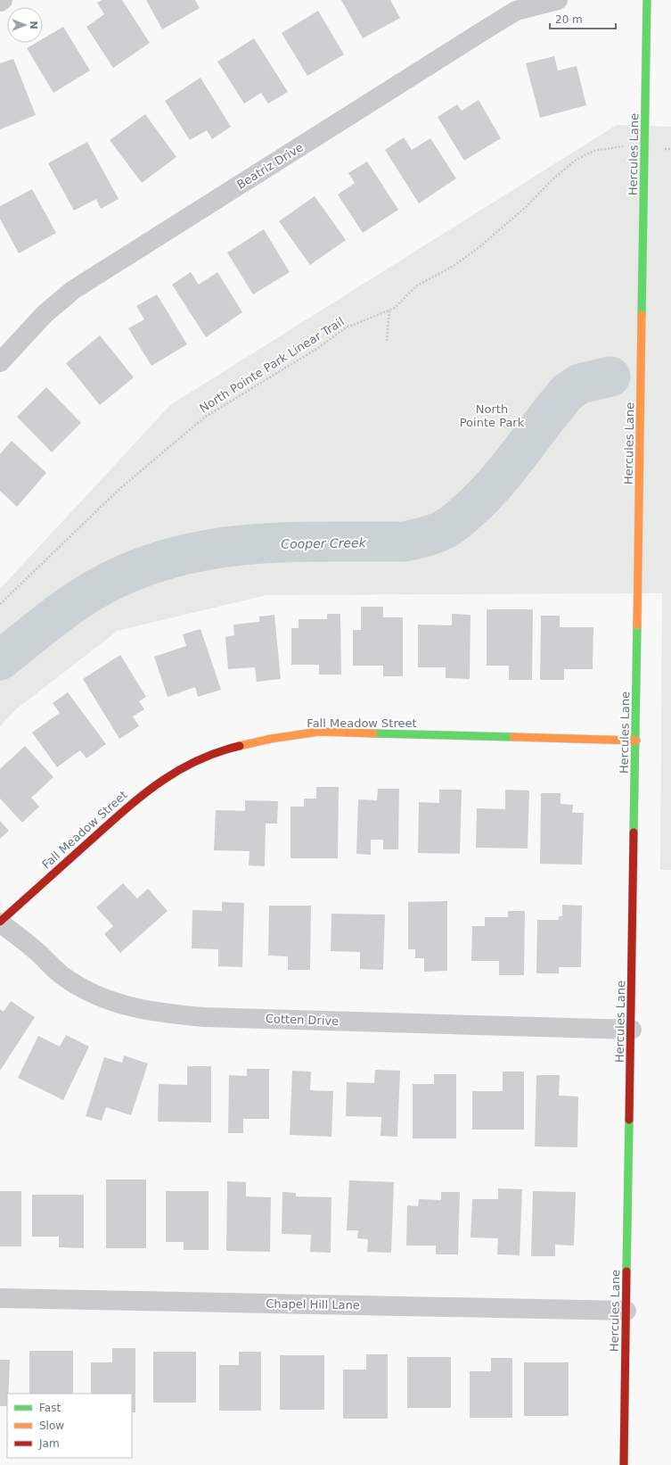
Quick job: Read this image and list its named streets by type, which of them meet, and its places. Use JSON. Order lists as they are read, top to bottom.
{
  "streets": {
    "street": [
      "Hercules Lane",
      "Beatriz Drive",
      "Fall Meadow Street",
      "Cotten Drive",
      "Chapel Hill Lane"
    ],
    "path": ["North Pointe Park Linear Trail"]
  },
  "crossings": [
    ["Hercules Lane", "North Pointe Park Linear Trail"],
    ["Hercules Lane", "Fall Meadow Street"],
    ["Hercules Lane", "Cotten Drive"],
    ["Hercules Lane", "Chapel Hill Lane"],
    ["Fall Meadow Street", "Cotten Drive"]
  ],
  "water": ["Cooper Creek"],
  "parks": ["North Pointe Park"],
  "legend": ["Fast", "Slow", "Jam"],
  "scale_bar": "20 m",
  "north": "right"
}
